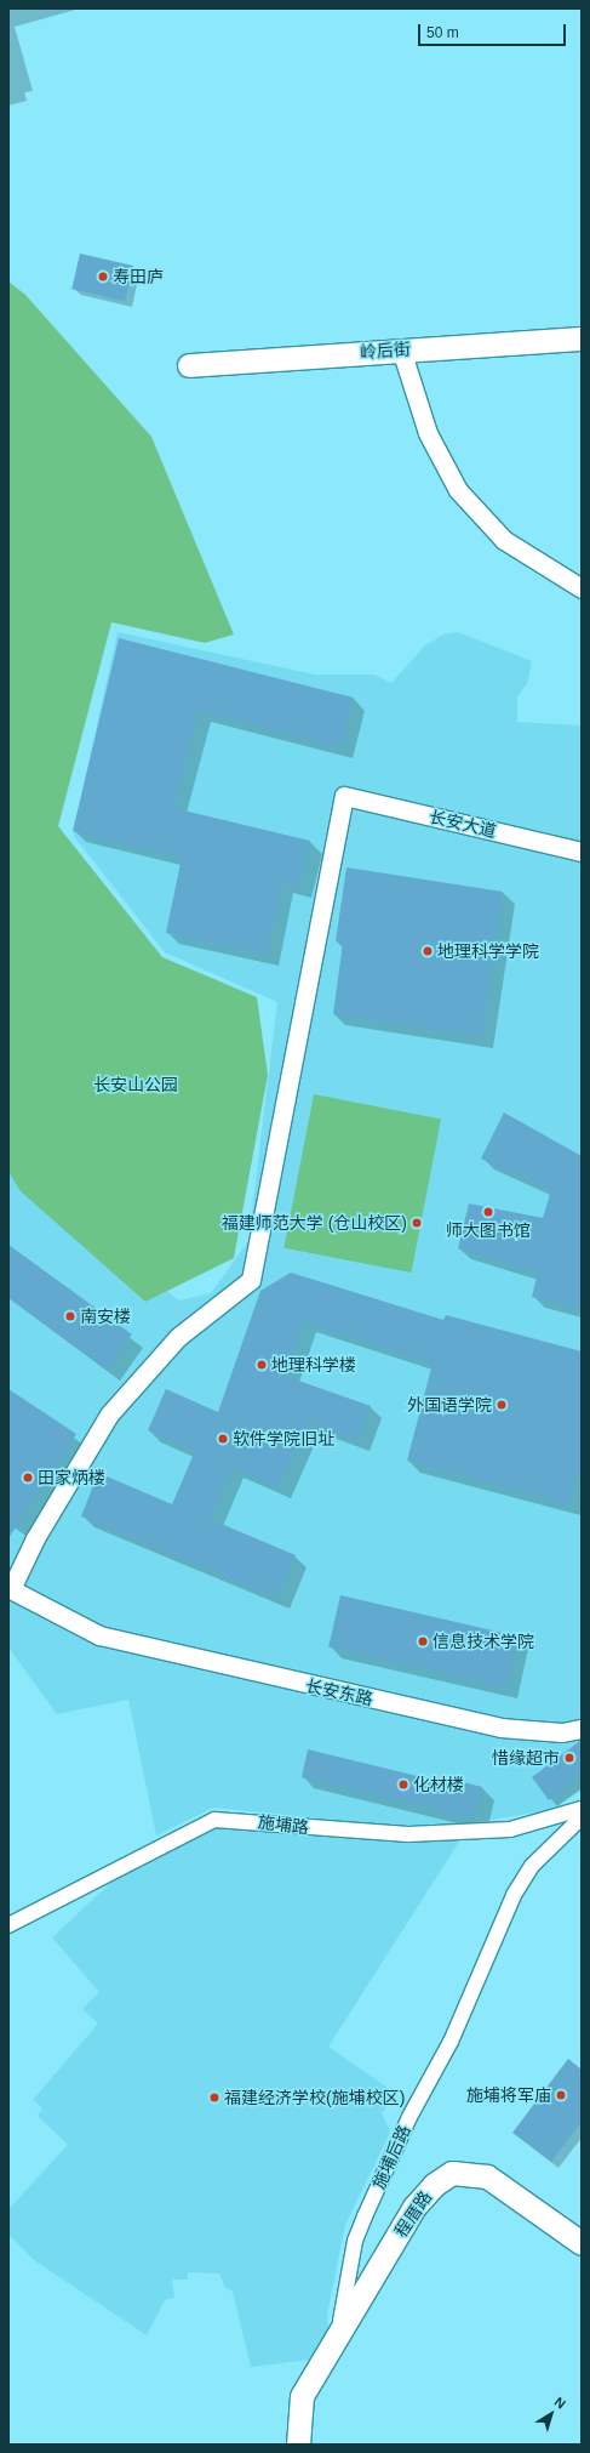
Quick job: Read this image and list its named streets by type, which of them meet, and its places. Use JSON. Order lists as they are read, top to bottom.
{
  "streets": {
    "street": [
      "岭后街",
      "长安大道",
      "长安东路",
      "施埔路",
      "施埔后路",
      "程厝路"
    ]
  },
  "crossings": [
    ["长安大道", "长安东路"],
    ["施埔后路", "程厝路"]
  ],
  "parks": ["长安山公园"],
  "places": [
    "寿田庐",
    "地理科学学院",
    "师大图书馆",
    "福建师范大学 (仓山校区)",
    "南安楼",
    "地理科学楼",
    "外国语学院",
    "软件学院旧址",
    "田家炳楼",
    "信息技术学院",
    "惜缘超市",
    "化材楼",
    "施埔将军庙",
    "福建经济学校(施埔校区)"
  ],
  "scale_bar": "50 m",
  "north": "top right"
}
